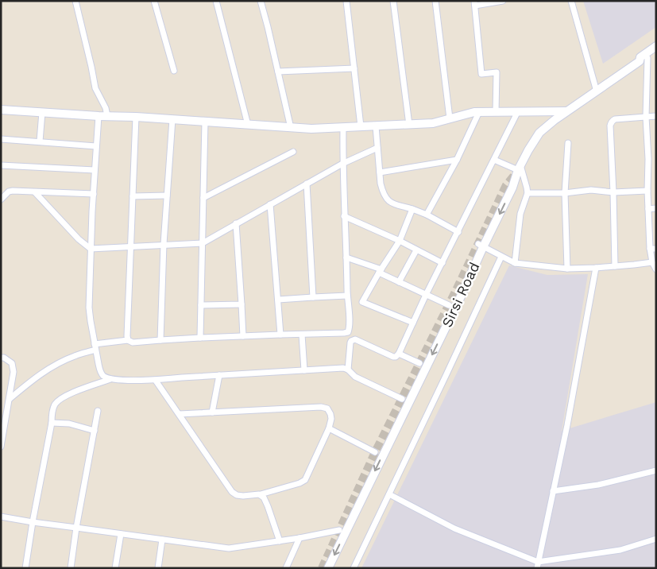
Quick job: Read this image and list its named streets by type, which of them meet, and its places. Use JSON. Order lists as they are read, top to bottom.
{
  "streets": {
    "main road": ["Sirsi Road"]
  },
  "one_way": ["Sirsi Road"]
}
